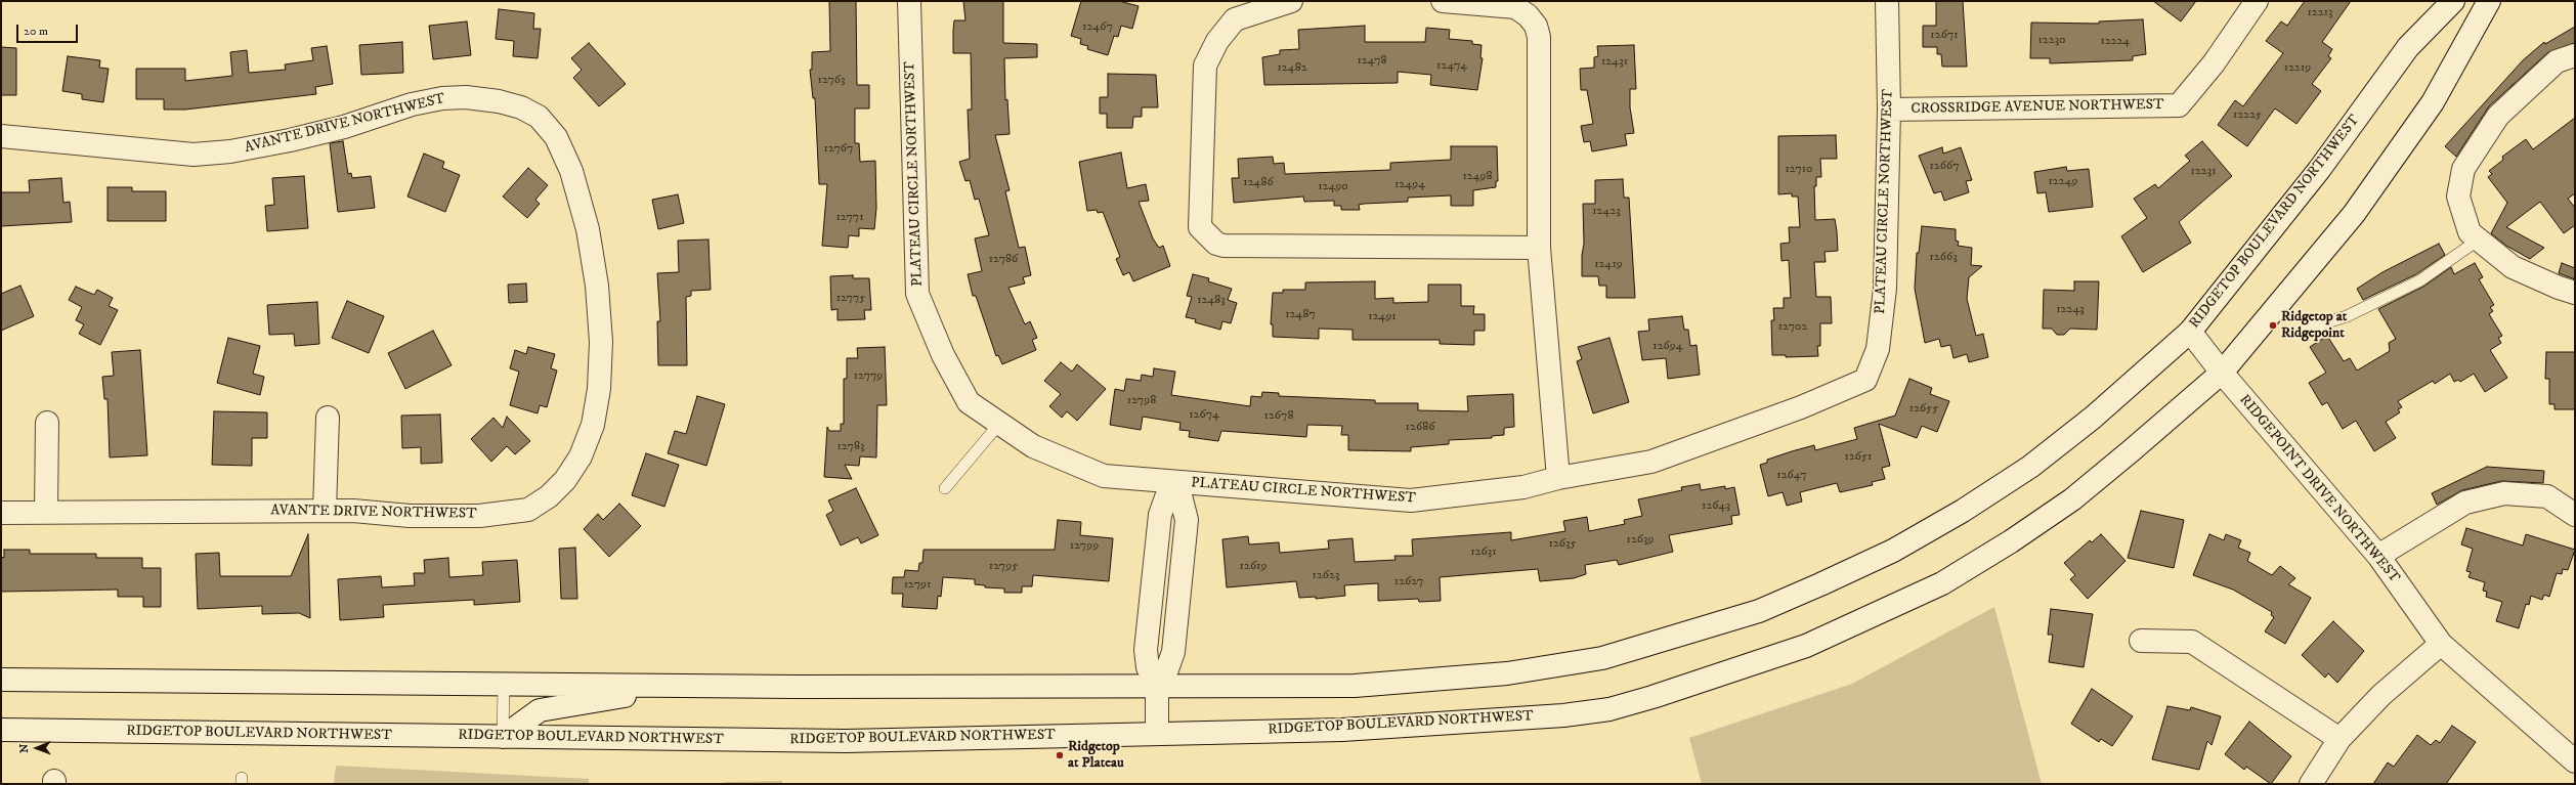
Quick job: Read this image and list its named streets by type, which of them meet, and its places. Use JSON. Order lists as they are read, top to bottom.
{
  "streets": {
    "street": [
      "CROSSRIDGE AVENUE NORTHWEST",
      "AVANTE DRIVE NORTHWEST",
      "PLATEAU CIRCLE NORTHWEST",
      "RIDGETOP BOULEVARD NORTHWEST",
      "RIDGEPOINT DRIVE NORTHWEST"
    ]
  },
  "crossings": [
    ["CROSSRIDGE AVENUE NORTHWEST", "PLATEAU CIRCLE NORTHWEST"],
    ["PLATEAU CIRCLE NORTHWEST", "RIDGETOP BOULEVARD NORTHWEST"],
    ["RIDGETOP BOULEVARD NORTHWEST", "RIDGEPOINT DRIVE NORTHWEST"]
  ],
  "places": ["Ridgetop at Ridgepoint", "Ridgetop at Plateau"],
  "house_numbers": [
    "12213",
    "12467",
    "12671",
    "12230",
    "12224",
    "12478",
    "12431",
    "12474",
    "12482",
    "12219",
    "12763",
    "12225",
    "12767",
    "12667",
    "12710",
    "12231",
    "12498",
    "12249",
    "12486",
    "12494",
    "12490",
    "12423",
    "12771",
    "12663",
    "12786",
    "12419",
    "12775",
    "12483",
    "12243",
    "12487",
    "12491",
    "12702",
    "12694",
    "12779",
    "12798",
    "12655",
    "12674",
    "12678",
    "12686",
    "12783",
    "12651",
    "12647",
    "12643",
    "12639",
    "12635",
    "12799",
    "12631",
    "12795",
    "12619",
    "12623",
    "12627",
    "12791"
  ],
  "scale_bar": "20 m",
  "north": "left"
}
